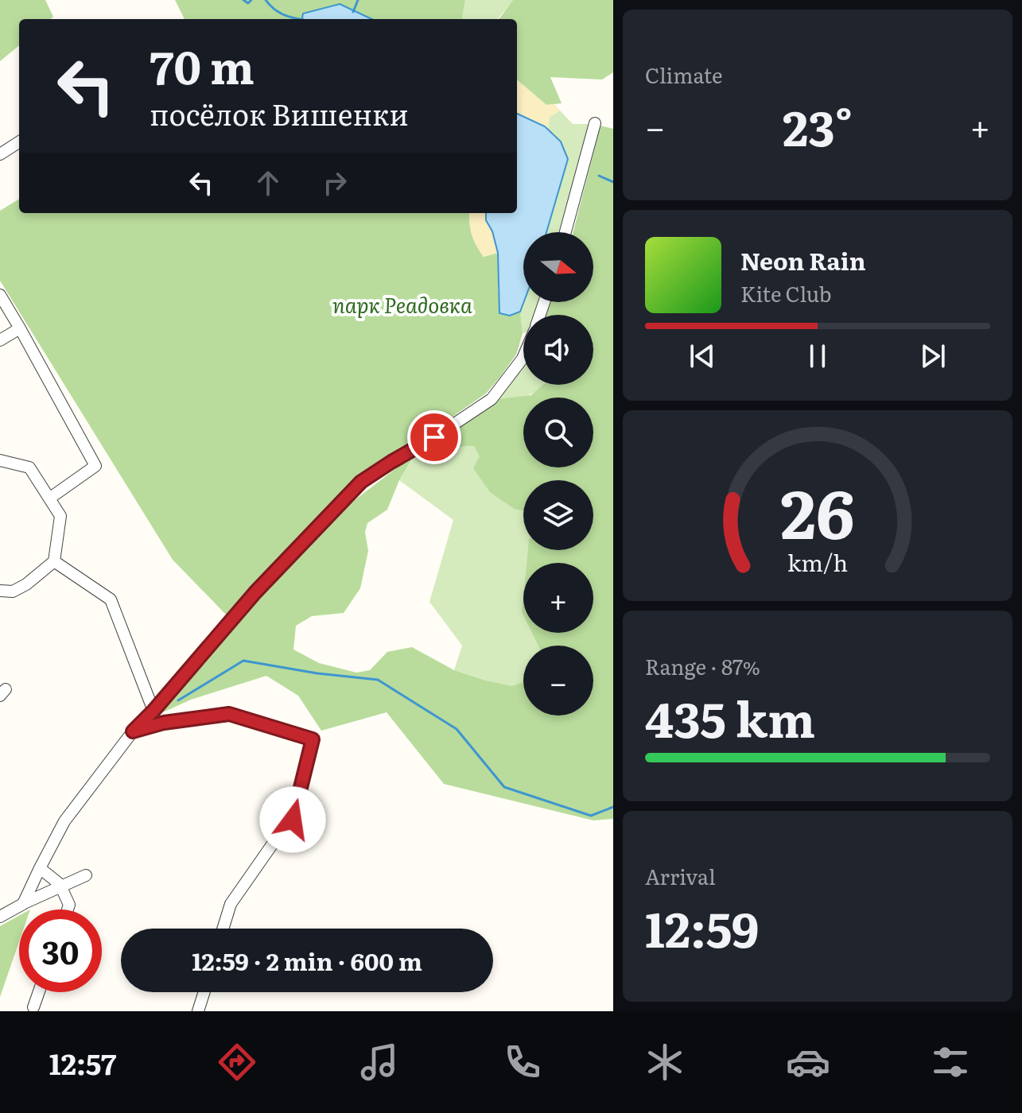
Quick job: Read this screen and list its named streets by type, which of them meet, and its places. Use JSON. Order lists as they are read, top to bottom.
{
  "parks": ["парк Реадовка"],
  "north": "right",
  "page": {
    "tile": [
      "Climate",
      ["Range · 87%", "435 km"],
      ["Arrival", "12:59"]
    ],
    "turn": ["70 m", "посёлок Вишенки"],
    "heat": ["−", "23°", "+"],
    "map_buttons": ["+", "−"],
    "song": ["Neon Rain", "Kite Club"],
    "limit": "30",
    "trip": "12:59 · 2 min · 600 m",
    "tabs": "12:57",
    "gauge": ["26", "km/h"]
  }
}
